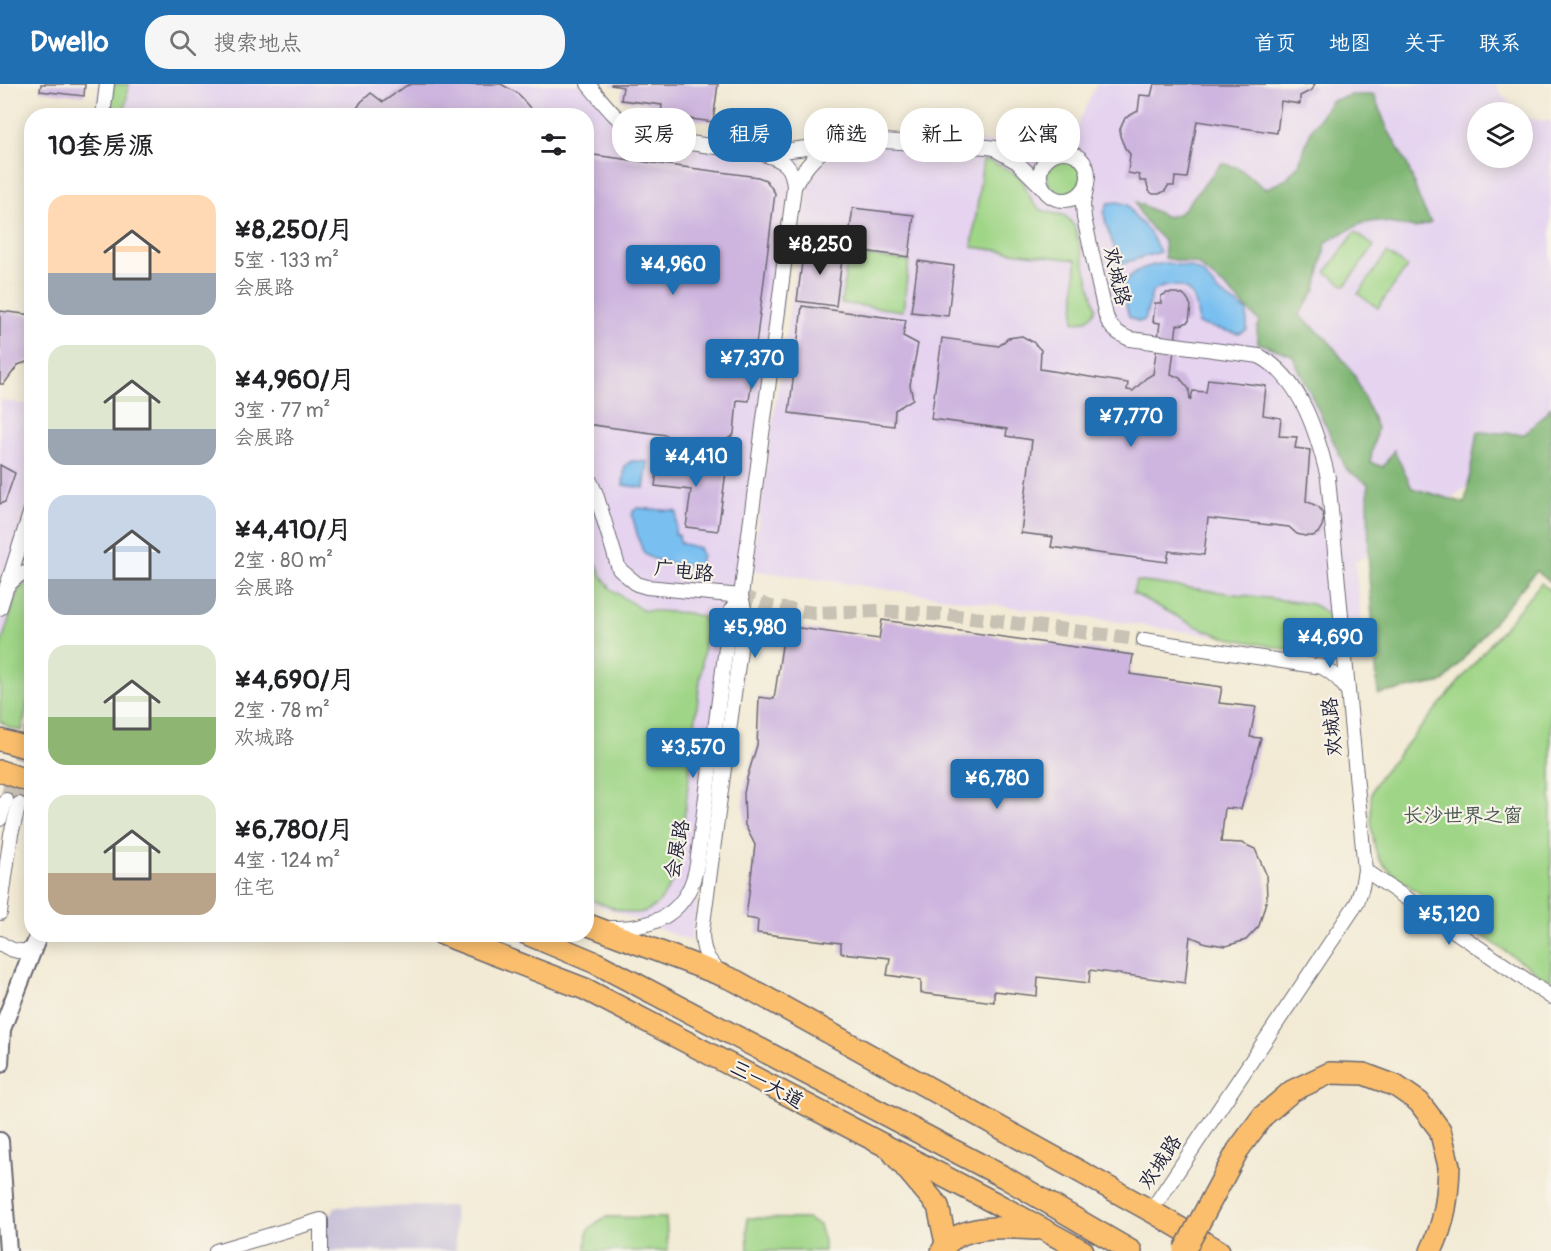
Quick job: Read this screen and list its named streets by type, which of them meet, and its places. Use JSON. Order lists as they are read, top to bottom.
{
  "streets": {
    "highway": ["三一大道"],
    "street": ["欢城路", "广电路", "会展路"]
  },
  "crossings": [
    ["广电路", "会展路"]
  ],
  "parks": ["长沙世界之窗"],
  "page": {
    "header": "Dwello",
    "search": "搜索地点",
    "nav": [
      "首页",
      "地图",
      "关于",
      "联系"
    ],
    "chip": [
      "买房",
      "租房",
      "筛选",
      "新上",
      "公寓"
    ],
    "heading": "10套房源",
    "list": [
      {
        "name": "¥8,250/月",
        "note": "5室 · 133 m² · 会展路"
      },
      {
        "name": "¥4,960/月",
        "note": "3室 · 77 m² · 会展路"
      },
      {
        "name": "¥4,410/月",
        "note": "2室 · 80 m² · 会展路"
      },
      {
        "name": "¥4,690/月",
        "note": "2室 · 78 m² · 欢城路"
      },
      {
        "name": "¥6,780/月",
        "note": "4室 · 124 m² · 住宅"
      }
    ],
    "price": [
      "¥8,250",
      "¥4,960",
      "¥7,370",
      "¥7,770",
      "¥4,410",
      "¥5,980",
      "¥4,690",
      "¥3,570",
      "¥6,780",
      "¥5,120"
    ]
  }
}
